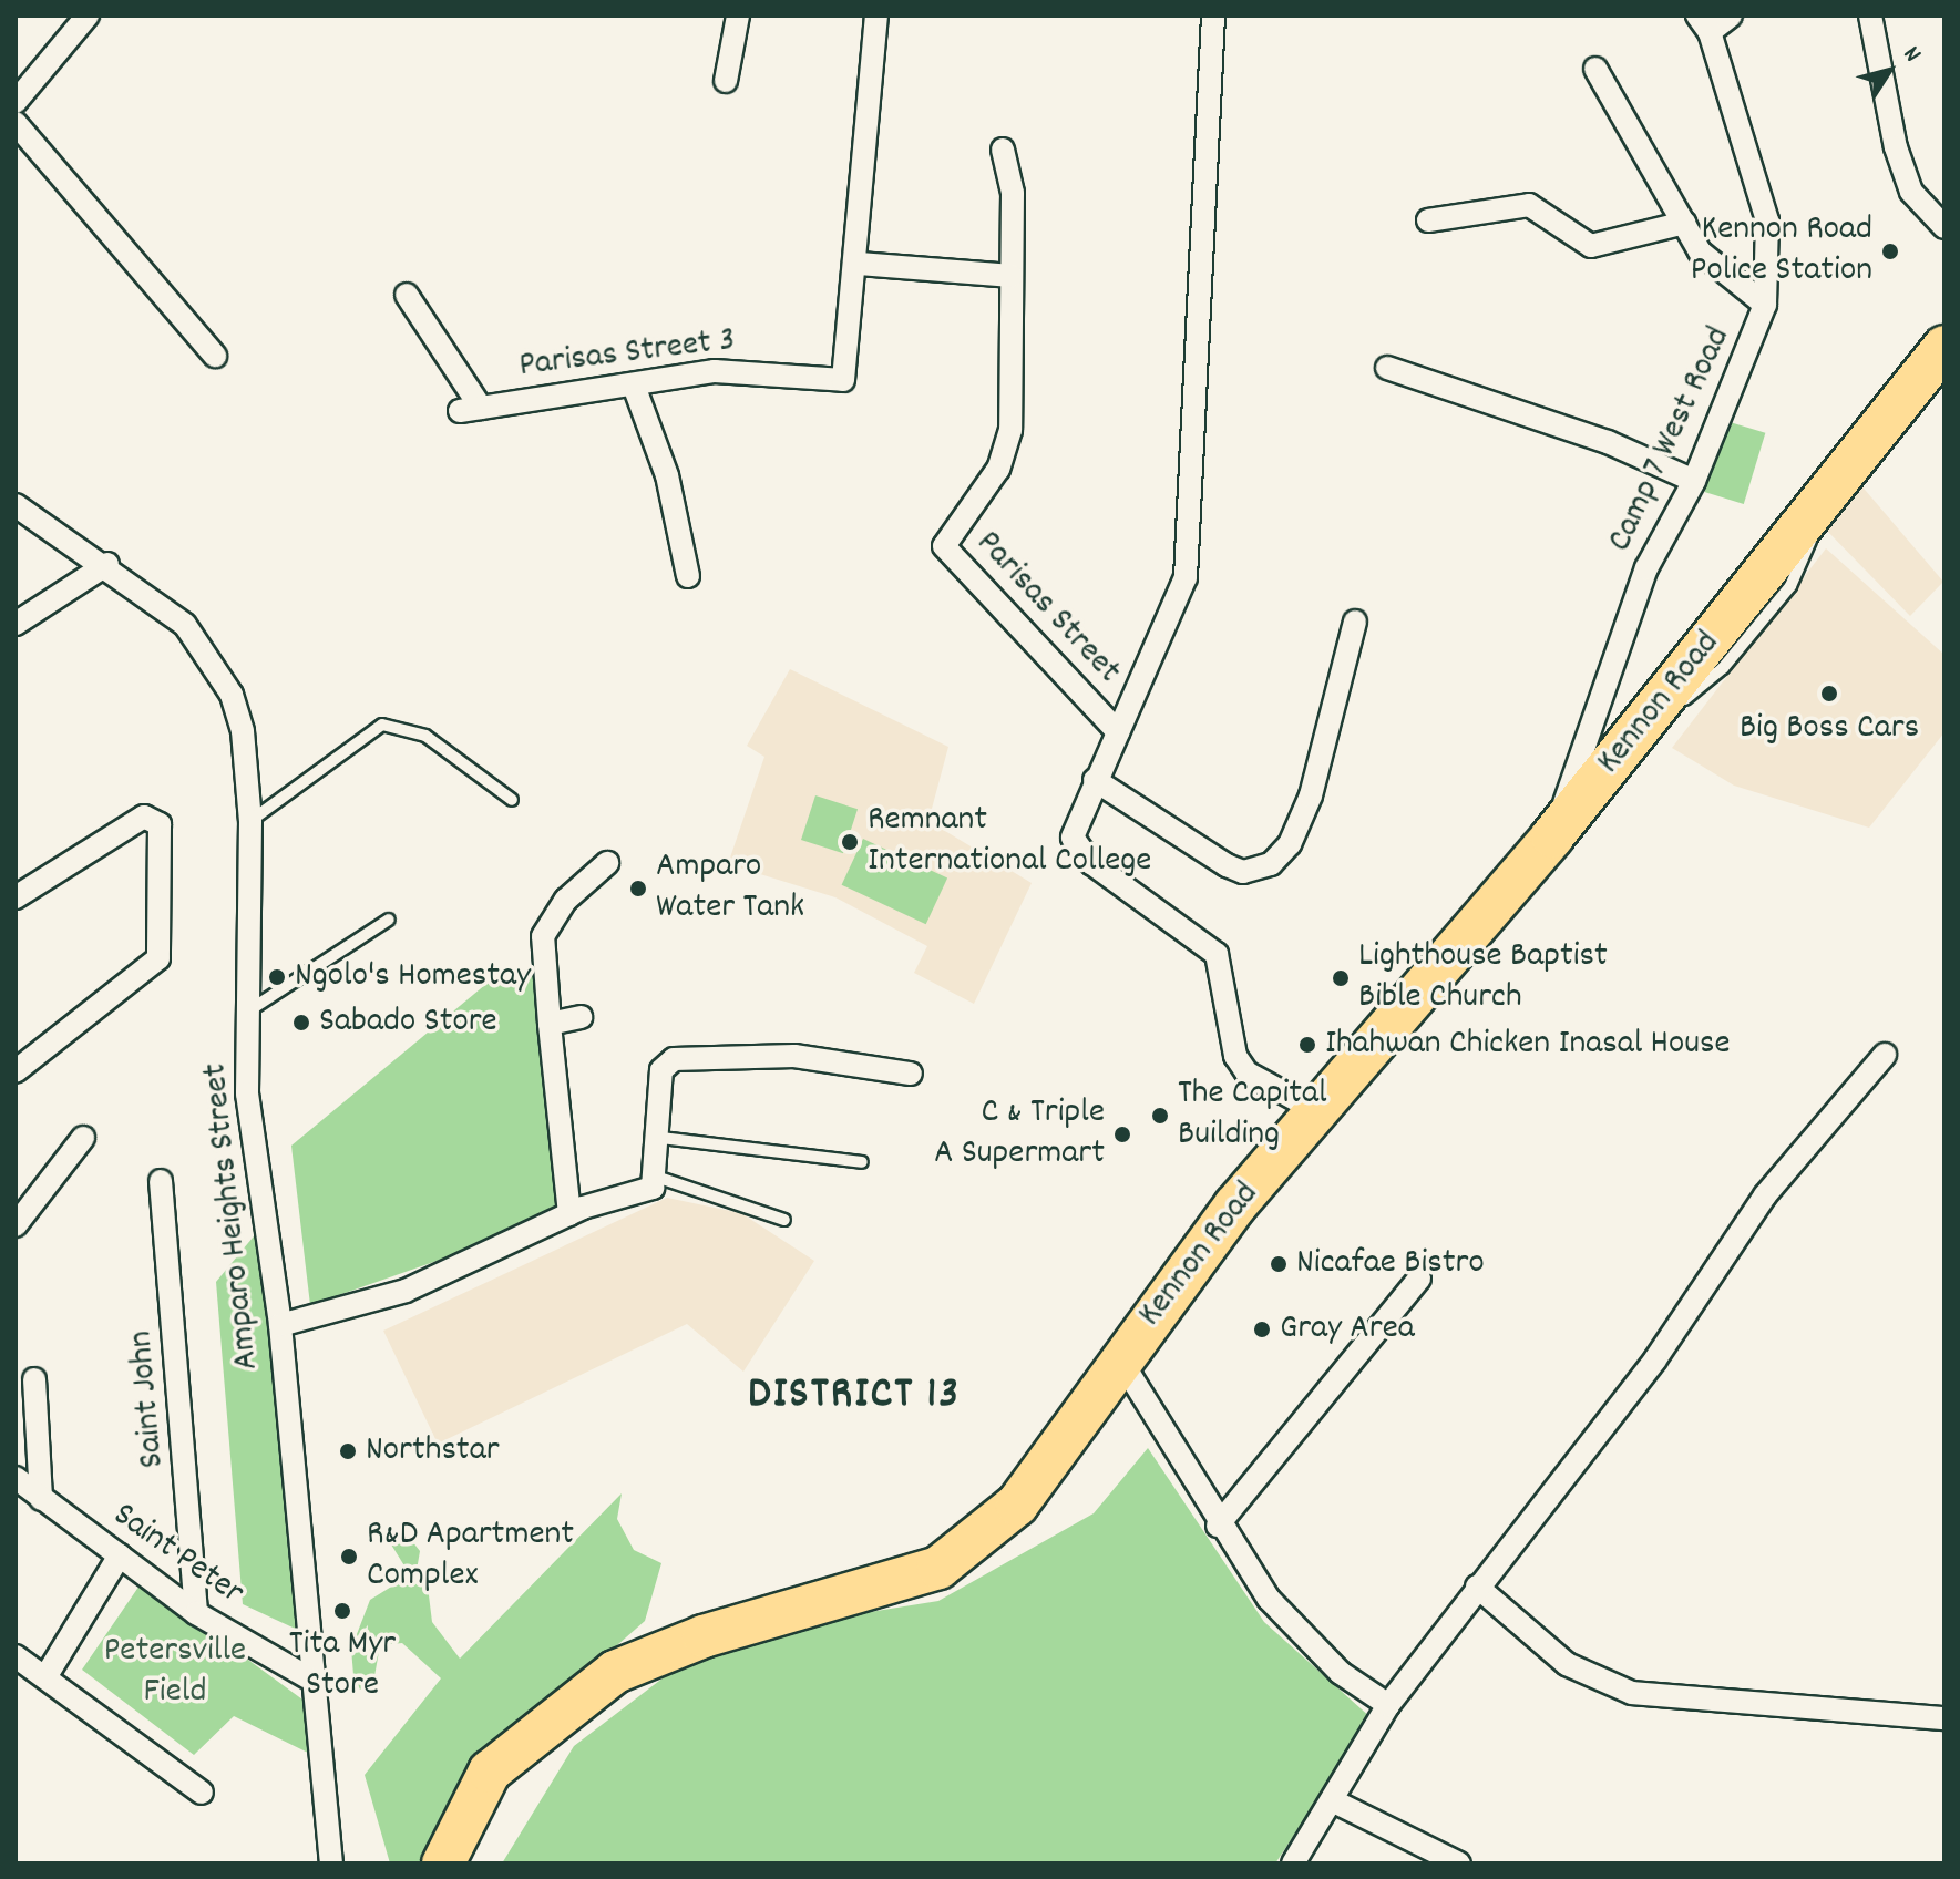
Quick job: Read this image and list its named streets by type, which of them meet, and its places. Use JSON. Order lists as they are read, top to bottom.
{
  "streets": {
    "highway": ["Kennon Road"],
    "street": [
      "Parisas Street 3",
      "Camp 7 West Road",
      "Parisas Street",
      "Amparo Heights Street",
      "Saint John",
      "Saint Peter"
    ]
  },
  "crossings": [
    ["Camp 7 West Road", "Kennon Road"],
    ["Parisas Street", "Kennon Road"],
    ["Amparo Heights Street", "Saint Peter"],
    ["Saint John", "Saint Peter"]
  ],
  "districts": ["DISTRICT 13"],
  "parks": ["Petersville Field"],
  "places": [
    "Kennon Road Police Station",
    "Big Boss Cars",
    "Remnant International College",
    "Amparo Water Tank",
    "Ngolo's Homestay",
    "Lighthouse Baptist Bible Church",
    "Sabado Store",
    "Ihahwan Chicken Inasal House",
    "The Capital Building",
    "C & Triple A Supermart",
    "Nicafae Bistro",
    "Gray Area",
    "Northstar",
    "R&D Apartment Complex",
    "Tita Myr Store"
  ],
  "north": "top right"
}
